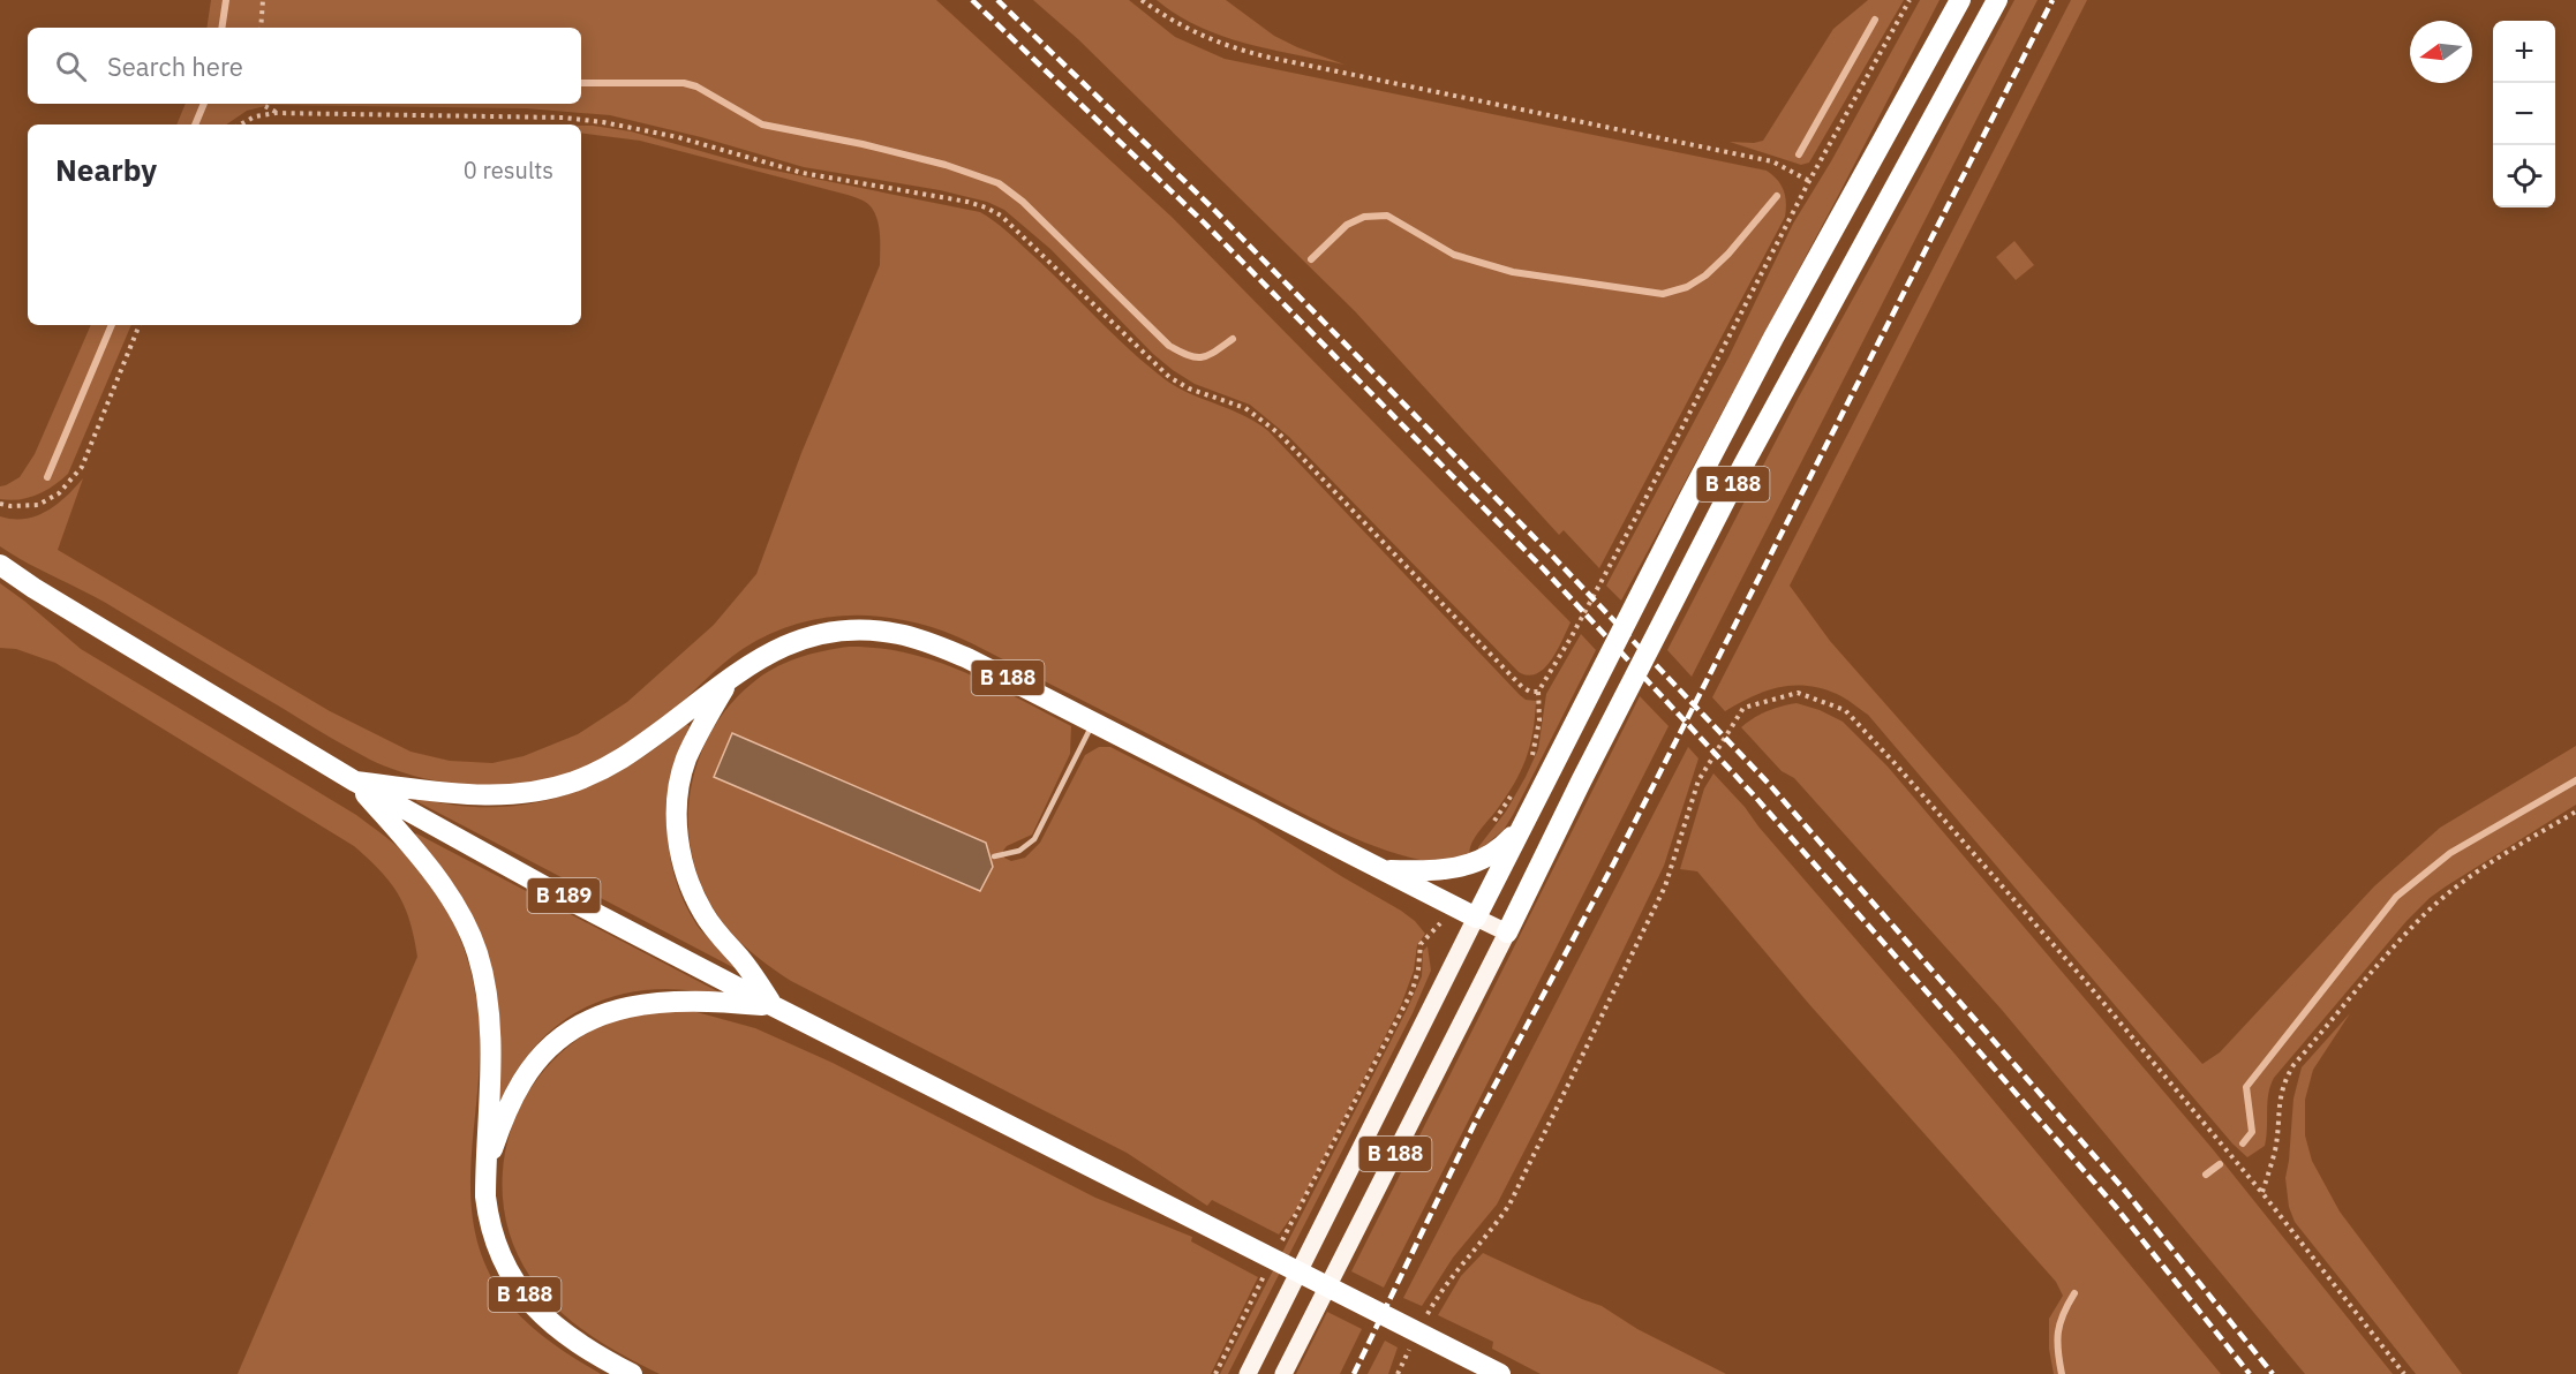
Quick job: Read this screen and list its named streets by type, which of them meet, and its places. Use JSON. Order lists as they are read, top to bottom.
{
  "streets": {
    "highway": ["B 188", "B 189"]
  },
  "crossings": [
    ["B 188", "B 189"]
  ],
  "north": "left",
  "page": {
    "map_buttons": ["+", "−"],
    "search": "Search here",
    "heading": ["Nearby", "0 results"]
  }
}
